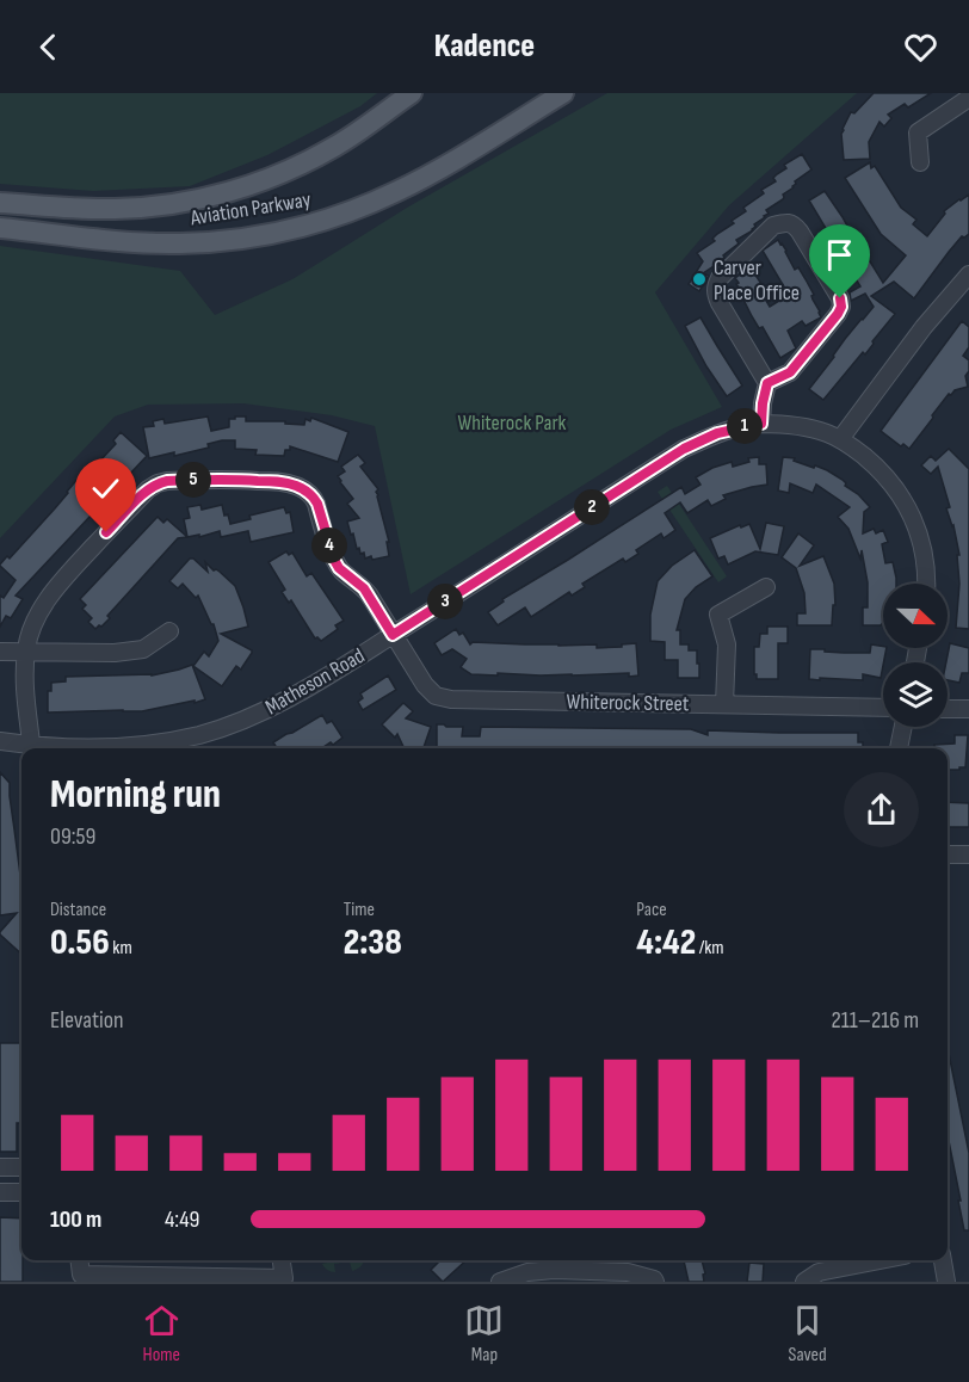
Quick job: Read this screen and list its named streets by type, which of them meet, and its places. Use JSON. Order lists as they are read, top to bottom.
{
  "streets": {
    "main road": ["Aviation Parkway"],
    "street": ["Matheson Road", "Whiterock Street"]
  },
  "crossings": [
    ["Matheson Road", "Whiterock Street"]
  ],
  "parks": ["Whiterock Park"],
  "places": ["Carver Place Office"],
  "north": "right",
  "page": {
    "header": "Kadence",
    "pins": [
      "1",
      "5",
      "2",
      "4",
      "3"
    ],
    "heading": ["Morning run", "09:59"],
    "stats": [
      ["Distance", "0.56 km"],
      ["Time", "2:38"],
      ["Pace", "4:42 /km"]
    ],
    "chart": ["Elevation", "211–216 m"],
    "list": [
      {
        "name": "100 m",
        "note": "4:49"
      }
    ],
    "tabs": ["Home", "Map", "Saved"]
  }
}
